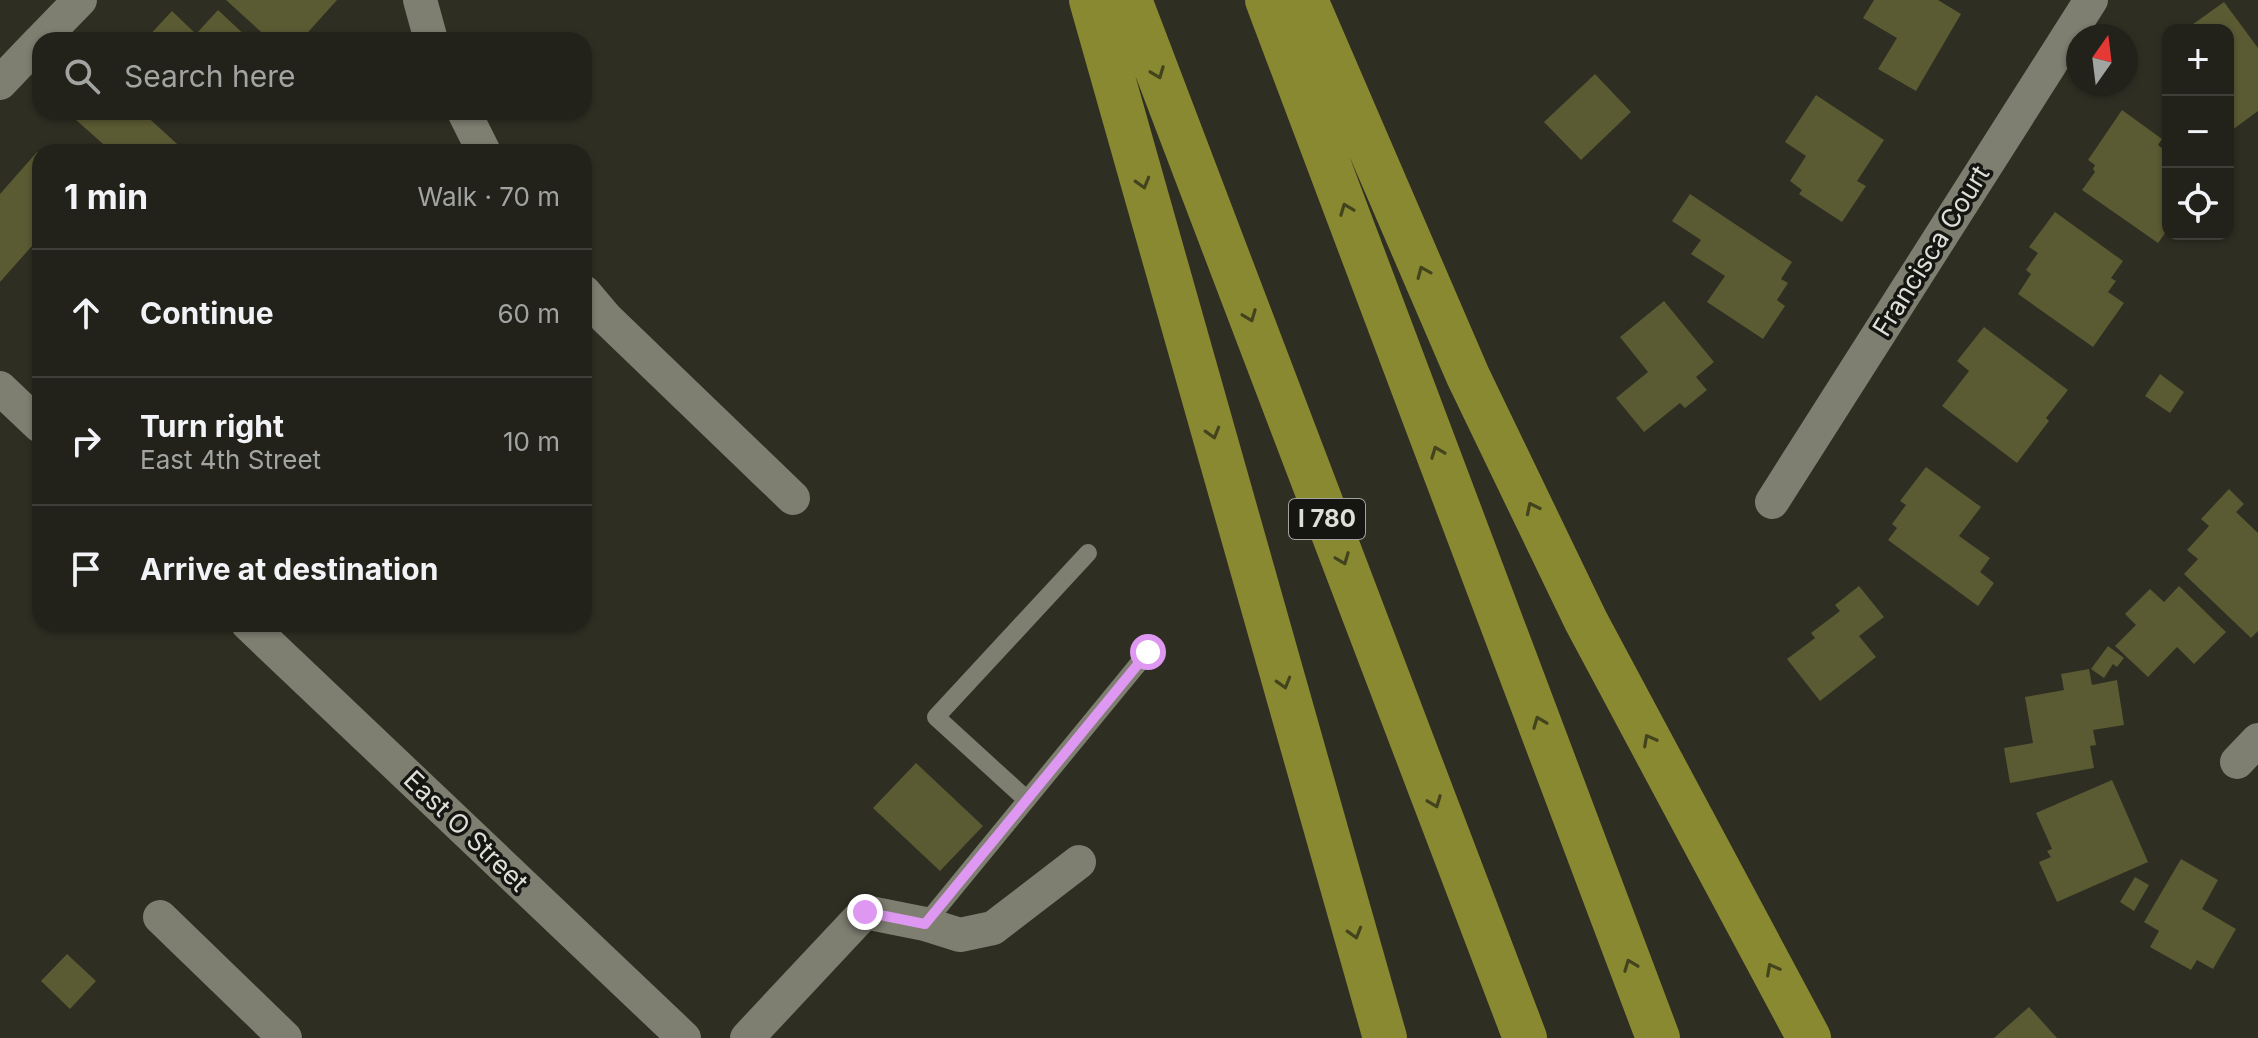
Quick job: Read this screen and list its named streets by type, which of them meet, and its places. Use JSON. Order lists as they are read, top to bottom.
{
  "streets": {
    "highway": ["I 780"],
    "street": ["Francisca Court", "East O Street"]
  },
  "north": "top",
  "page": {
    "map_buttons": ["+", "−"],
    "search": "Search here",
    "heading": ["1 min", "Walk · 70 m"],
    "list": [
      ["Continue", "60 m"],
      ["Turn right", "East 4th Street", "10 m"],
      "Arrive at destination"
    ]
  }
}
